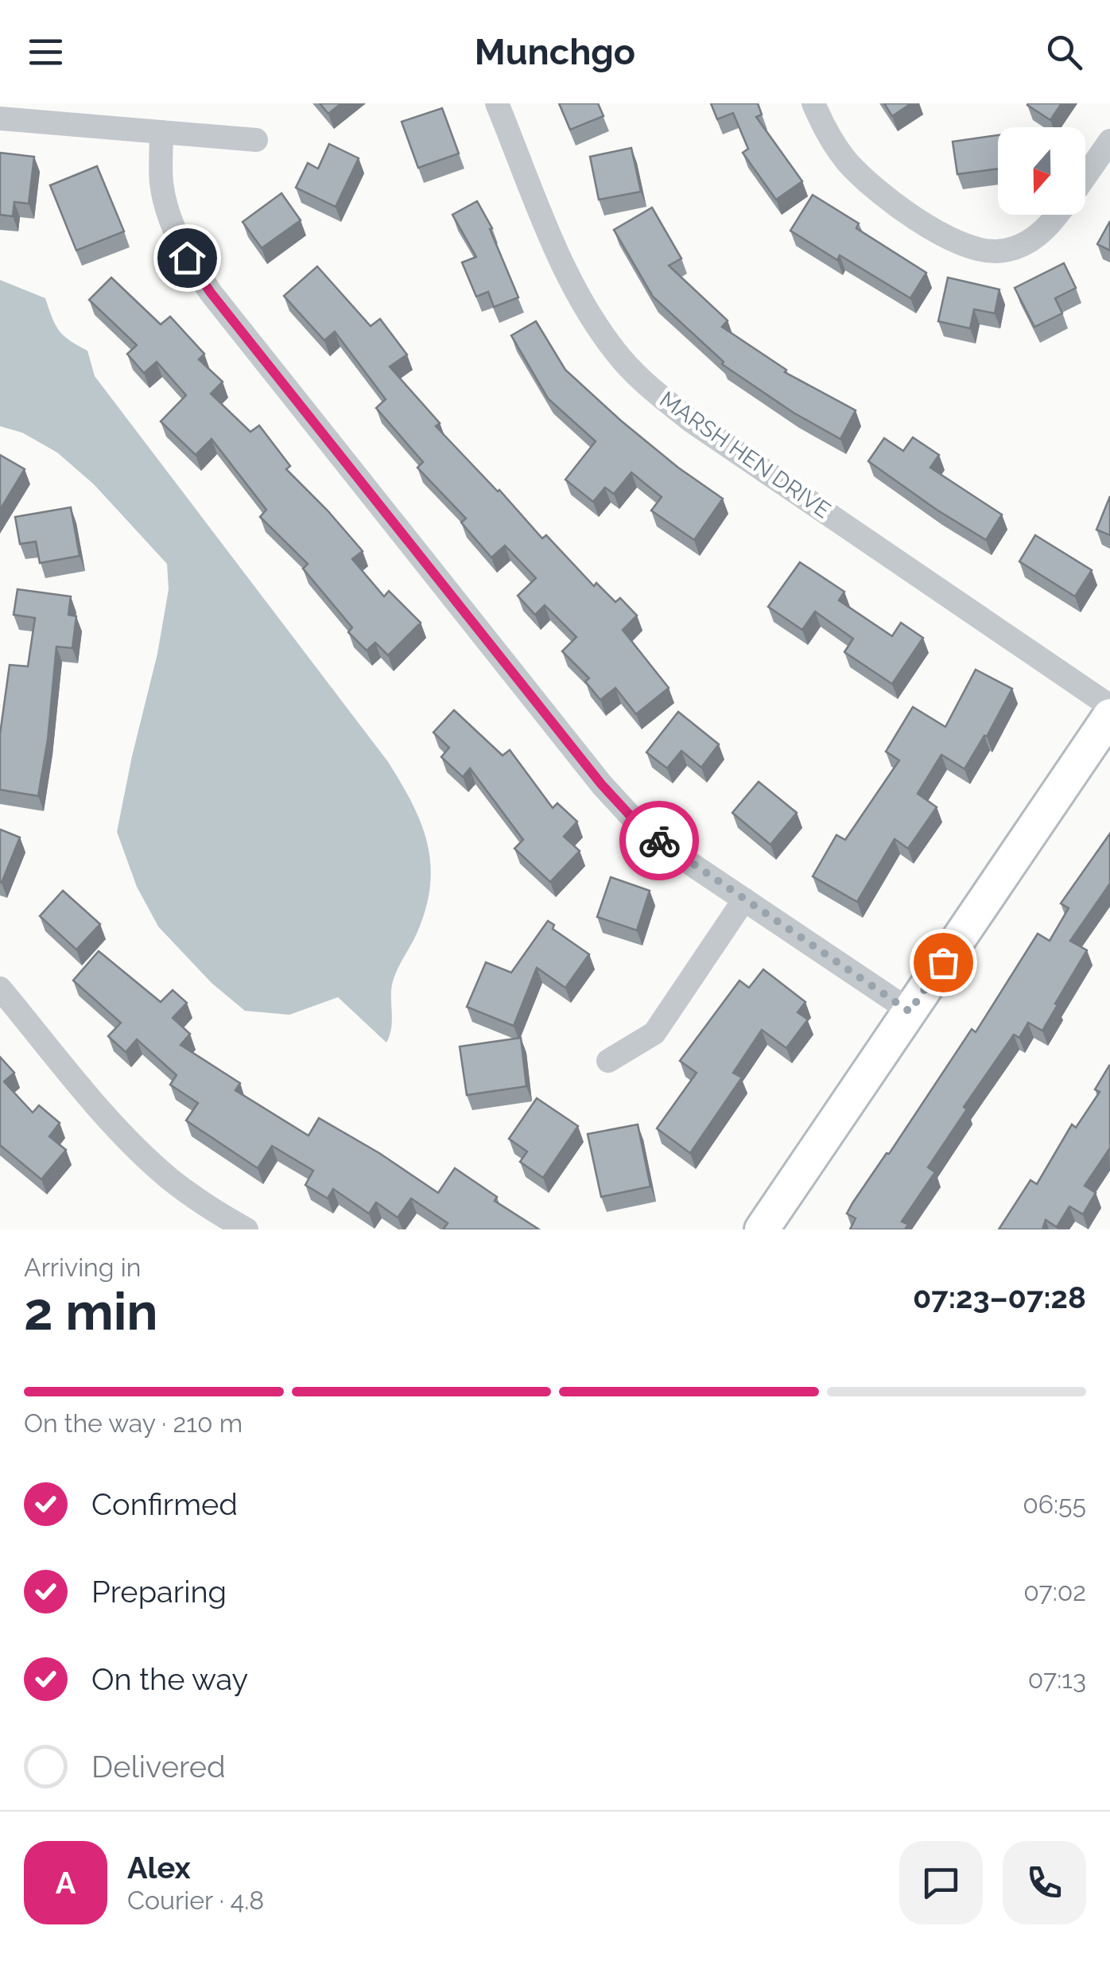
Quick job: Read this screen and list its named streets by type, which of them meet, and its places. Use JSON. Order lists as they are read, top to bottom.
{
  "streets": {
    "street": ["MARSH HEN DRIVE"]
  },
  "north": "bottom",
  "page": {
    "header": "Munchgo",
    "heading": ["2 min", "Arriving in", "07:23–07:28"],
    "panel": ["Alex", "Courier · 4.8"],
    "bar": "On the way · 210 m",
    "list": [
      ["Confirmed", "06:55"],
      ["Preparing", "07:02"],
      ["On the way", "07:13"],
      "Delivered"
    ],
    "round": "A"
  }
}
